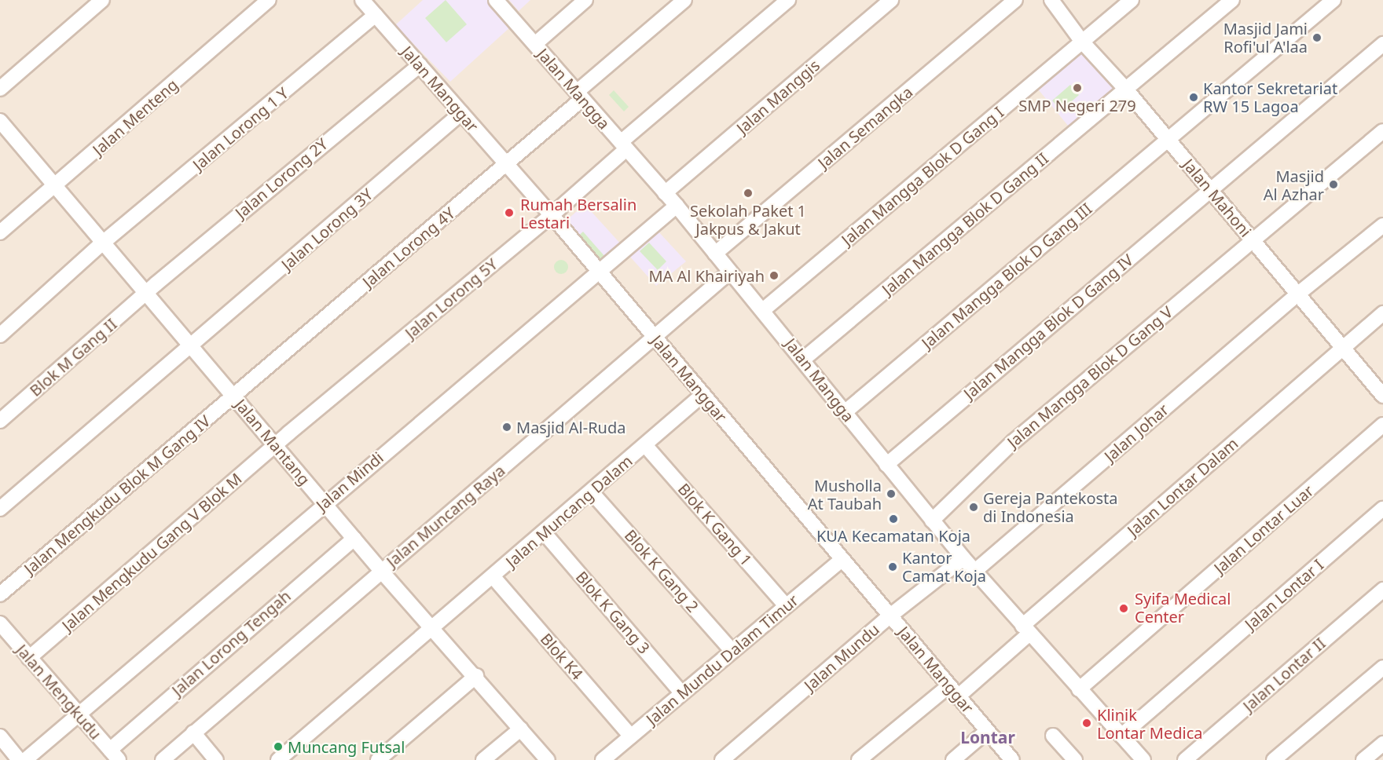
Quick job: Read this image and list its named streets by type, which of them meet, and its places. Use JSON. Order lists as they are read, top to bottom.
{
  "streets": {
    "street": [
      "Jalan Manggar",
      "Jalan Mangga",
      "Jalan Manggis",
      "Jalan Menteng",
      "Jalan Semangka",
      "Jalan Lorong 1 Y",
      "Jalan Mangga Blok D Gang I",
      "Jalan Lorong 2Y",
      "Jalan Mahoni",
      "Jalan Mangga Blok D Gang II",
      "Jalan Lorong 3Y",
      "Jalan Lorong 4Y",
      "Jalan Mangga Blok D Gang III",
      "Jalan Lorong 5Y",
      "Jalan Mangga Blok D Gang IV",
      "Blok M Gang II",
      "Jalan Mangga Blok D Gang V",
      "Jalan Johar",
      "Jalan Mantang",
      "Jalan Mindi",
      "Jalan Lontar Dalam",
      "Jalan Mengkudu Blok M Gang IV",
      "Jalan Muncang Dalam",
      "Jalan Muncang Raya",
      "Blok K Gang 1",
      "Jalan Lontar Luar",
      "Jalan Mengkudu Gang V Blok M",
      "Blok K Gang 2",
      "Jalan Lontar I",
      "Blok K Gang 3",
      "Jalan Lorong Tengah",
      "Blok K4",
      "Jalan Mundu",
      "Jalan Mundu Dalam Timur",
      "Jalan Lontar II",
      "Jalan Mengkudu"
    ]
  },
  "crossings": [
    ["Jalan Manggar", "Jalan Lorong 1 Y"],
    ["Jalan Manggar", "Jalan Lorong 2Y"],
    ["Jalan Manggar", "Jalan Lorong 3Y"],
    ["Jalan Manggar", "Jalan Lorong 4Y"],
    ["Jalan Manggar", "Jalan Lorong 5Y"],
    ["Jalan Manggar", "Jalan Mindi"],
    ["Jalan Manggar", "Jalan Lontar Dalam"],
    ["Jalan Manggar", "Jalan Muncang Dalam"],
    ["Jalan Manggar", "Jalan Muncang Raya"],
    ["Jalan Manggar", "Jalan Mundu"],
    ["Jalan Manggar", "Jalan Mundu Dalam Timur"],
    ["Jalan Mangga", "Jalan Manggis"],
    ["Jalan Mangga", "Jalan Semangka"],
    ["Jalan Mangga", "Jalan Mangga Blok D Gang I"],
    ["Jalan Mangga", "Jalan Mangga Blok D Gang II"],
    ["Jalan Mangga", "Jalan Lorong 4Y"],
    ["Jalan Mangga", "Jalan Mangga Blok D Gang III"],
    ["Jalan Mangga", "Jalan Lorong 5Y"],
    ["Jalan Mangga", "Jalan Mangga Blok D Gang IV"],
    ["Jalan Mangga", "Jalan Mangga Blok D Gang V"],
    ["Jalan Mangga", "Jalan Johar"],
    ["Jalan Mangga", "Jalan Mindi"],
    ["Jalan Mangga", "Jalan Lontar Dalam"],
    ["Jalan Mangga", "Jalan Muncang Raya"],
    ["Jalan Mangga", "Jalan Lontar Luar"],
    ["Jalan Mangga", "Jalan Lontar I"],
    ["Jalan Mangga", "Jalan Mundu"],
    ["Jalan Menteng", "Jalan Mantang"],
    ["Jalan Lorong 1 Y", "Jalan Mantang"],
    ["Jalan Mangga Blok D Gang I", "Jalan Mahoni"],
    ["Jalan Lorong 2Y", "Blok M Gang II"],
    ["Jalan Lorong 2Y", "Jalan Mantang"],
    ["Jalan Mahoni", "Jalan Mangga Blok D Gang II"],
    ["Jalan Mahoni", "Jalan Mangga Blok D Gang III"],
    ["Jalan Mahoni", "Jalan Mangga Blok D Gang IV"],
    ["Jalan Mahoni", "Jalan Mangga Blok D Gang V"],
    ["Jalan Mahoni", "Jalan Johar"],
    ["Jalan Mahoni", "Jalan Lontar Dalam"],
    ["Jalan Lorong 3Y", "Jalan Mantang"],
    ["Jalan Lorong 4Y", "Jalan Mantang"],
    ["Jalan Lorong 4Y", "Jalan Mengkudu Blok M Gang IV"],
    ["Jalan Lorong 5Y", "Jalan Mantang"],
    ["Jalan Lorong 5Y", "Jalan Mengkudu Gang V Blok M"],
    ["Blok M Gang II", "Jalan Mantang"],
    ["Jalan Mantang", "Jalan Mindi"],
    ["Jalan Mantang", "Jalan Mengkudu Blok M Gang IV"],
    ["Jalan Mantang", "Jalan Muncang Dalam"],
    ["Jalan Mantang", "Jalan Muncang Raya"],
    ["Jalan Mantang", "Jalan Mengkudu Gang V Blok M"],
    ["Jalan Mantang", "Jalan Lorong Tengah"],
    ["Jalan Mindi", "Jalan Mengkudu"],
    ["Jalan Muncang Dalam", "Blok K Gang 1"],
    ["Jalan Muncang Dalam", "Blok K Gang 2"],
    ["Jalan Muncang Dalam", "Blok K Gang 3"],
    ["Jalan Muncang Dalam", "Blok K4"],
    ["Blok K Gang 1", "Jalan Mundu Dalam Timur"],
    ["Jalan Mengkudu Gang V Blok M", "Jalan Mengkudu"],
    ["Blok K Gang 2", "Jalan Mundu Dalam Timur"],
    ["Blok K Gang 3", "Jalan Mundu Dalam Timur"],
    ["Jalan Lorong Tengah", "Jalan Mengkudu"],
    ["Blok K4", "Jalan Mundu Dalam Timur"]
  ],
  "districts": ["Lontar"],
  "places": [
    "Masjid Jami Rofi'ul A'laa",
    "SMP Negeri 279",
    "Kantor Sekretariat RW 15 Lagoa",
    "Masjid Al Azhar",
    "Sekolah Paket 1 Jakpus & Jakut",
    "Rumah Bersalin Lestari",
    "MA Al Khairiyah",
    "Masjid Al-Ruda",
    "Musholla At Taubah",
    "Gereja Pantekosta di Indonesia",
    "KUA Kecamatan Koja",
    "Kantor Camat Koja",
    "Syifa Medical Center",
    "Klinik Lontar Medica",
    "Muncang Futsal"
  ]
}
